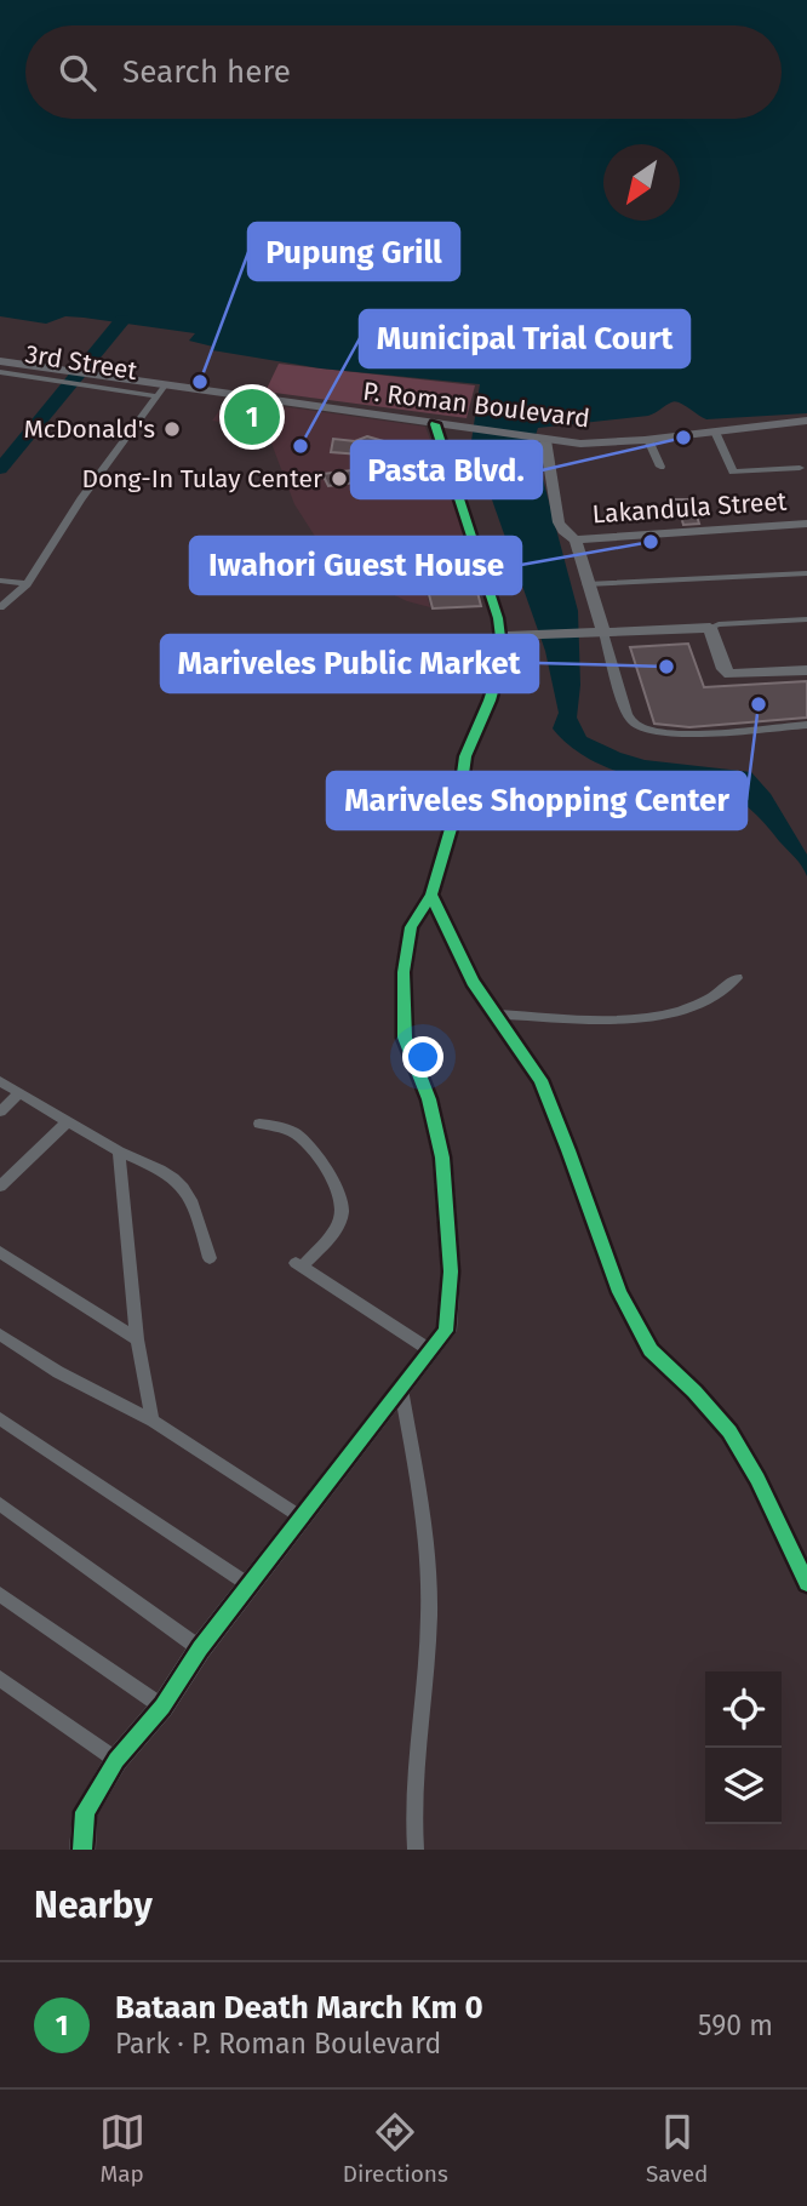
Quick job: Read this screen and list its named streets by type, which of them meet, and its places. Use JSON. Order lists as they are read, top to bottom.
{
  "streets": {
    "main road": ["P. Roman Boulevard"],
    "street": ["3rd Street", "Lakandula Street"]
  },
  "crossings": [
    ["3rd Street", "P. Roman Boulevard"]
  ],
  "places": [
    "Pupung Grill",
    "McDonald's",
    "Pasta Blvd.",
    "Municipal Trial Court",
    "Dong-In Tulay Center",
    "Iwahori Guest House",
    "Mariveles Public Market",
    "Mariveles Shopping Center"
  ],
  "north": "bottom left",
  "page": {
    "search": "Search here",
    "pins": "1",
    "heading": "Nearby",
    "list": [
      {
        "mark": "1",
        "name": "Bataan Death March Km 0",
        "note": "Park · P. Roman Boulevard",
        "value": "590 m"
      }
    ],
    "nav": ["Map", "Directions", "Saved"]
  }
}
